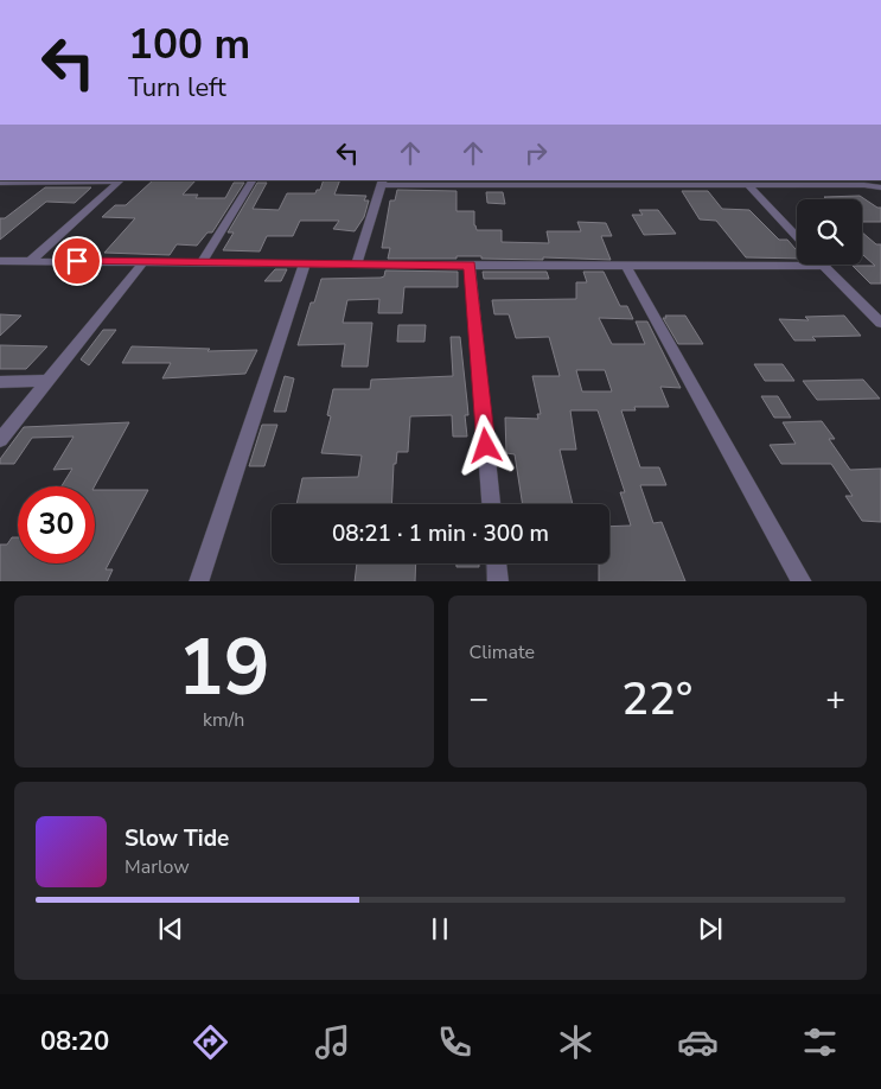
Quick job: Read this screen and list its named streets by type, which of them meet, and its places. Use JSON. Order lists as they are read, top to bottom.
{
  "page": {
    "turn": ["100 m", "Turn left"],
    "limit": "30",
    "trip": "08:21 · 1 min · 300 m",
    "tile": [
      ["19", "km/h"],
      "Climate"
    ],
    "heat": ["−", "22°", "+"],
    "song": ["Slow Tide", "Marlow"],
    "tabs": "08:20"
  }
}
